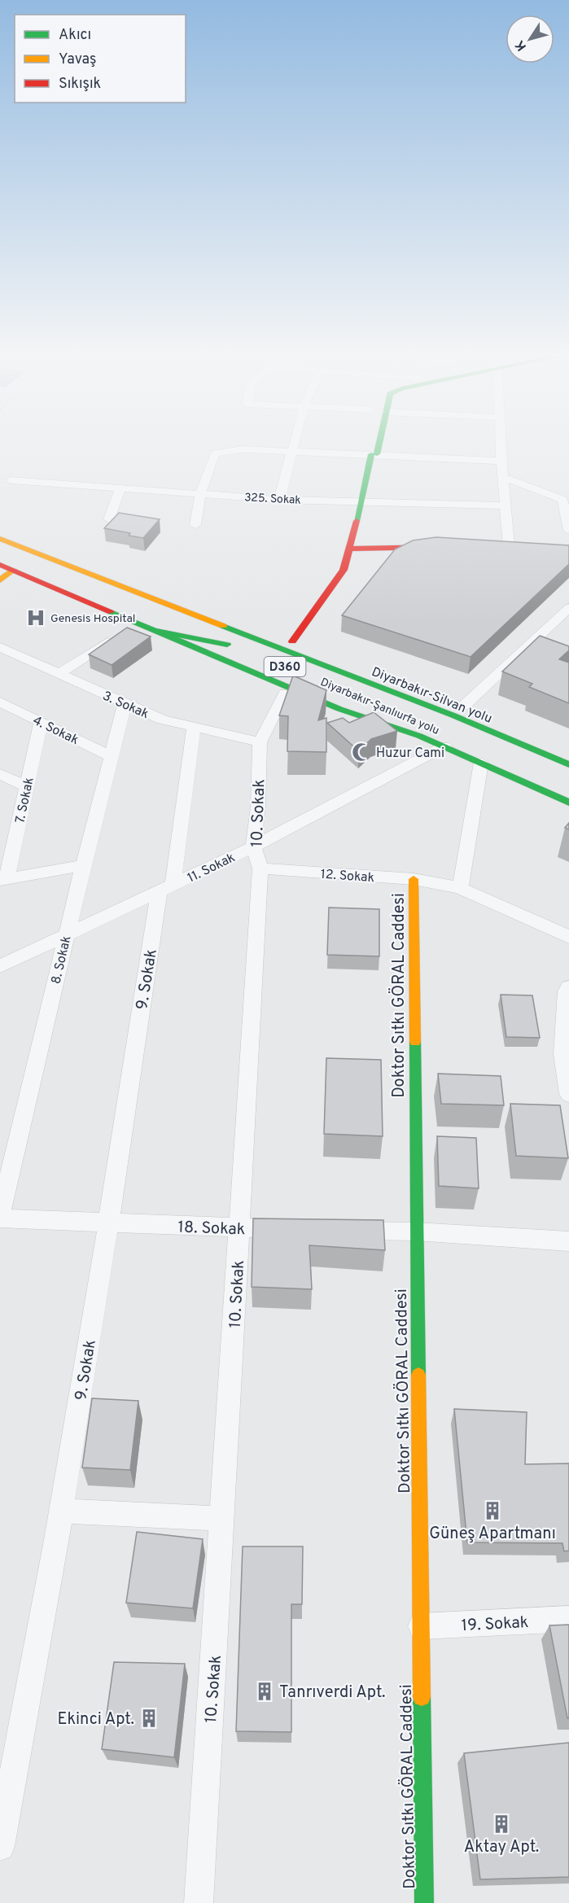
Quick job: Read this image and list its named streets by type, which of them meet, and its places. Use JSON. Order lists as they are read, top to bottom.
{
  "streets": {
    "main road": ["D360", "Diyarbakır-Silvan yolu", "Doktor Sıtkı GÖRAL Caddesi"],
    "street": [
      "325. Sokak",
      "3. Sokak",
      "4. Sokak",
      "7. Sokak",
      "10. Sokak",
      "11. Sokak",
      "12. Sokak",
      "8. Sokak",
      "9. Sokak",
      "18. Sokak",
      "19. Sokak"
    ]
  },
  "crossings": [
    ["D360", "Diyarbakır-Silvan yolu"],
    ["3. Sokak", "10. Sokak"],
    ["3. Sokak", "8. Sokak"],
    ["3. Sokak", "9. Sokak"],
    ["4. Sokak", "7. Sokak"],
    ["4. Sokak", "8. Sokak"],
    ["10. Sokak", "11. Sokak"],
    ["10. Sokak", "12. Sokak"],
    ["10. Sokak", "18. Sokak"],
    ["11. Sokak", "8. Sokak"],
    ["11. Sokak", "9. Sokak"],
    ["12. Sokak", "Doktor Sıtkı GÖRAL Caddesi"],
    ["8. Sokak", "18. Sokak"],
    ["9. Sokak", "18. Sokak"],
    ["Doktor Sıtkı GÖRAL Caddesi", "19. Sokak"]
  ],
  "places": {
    "hospital": ["Genesis Hospital"],
    "mosque": ["Huzur Cami"],
    "building": [
      "Güneş Apartmanı",
      "Tanrıverdi Apt.",
      "Ekinci Apt.",
      "Aktay Apt."
    ]
  },
  "legend": ["Akıcı", "Yavaş", "Sıkışık"],
  "north": "bottom left"
}
